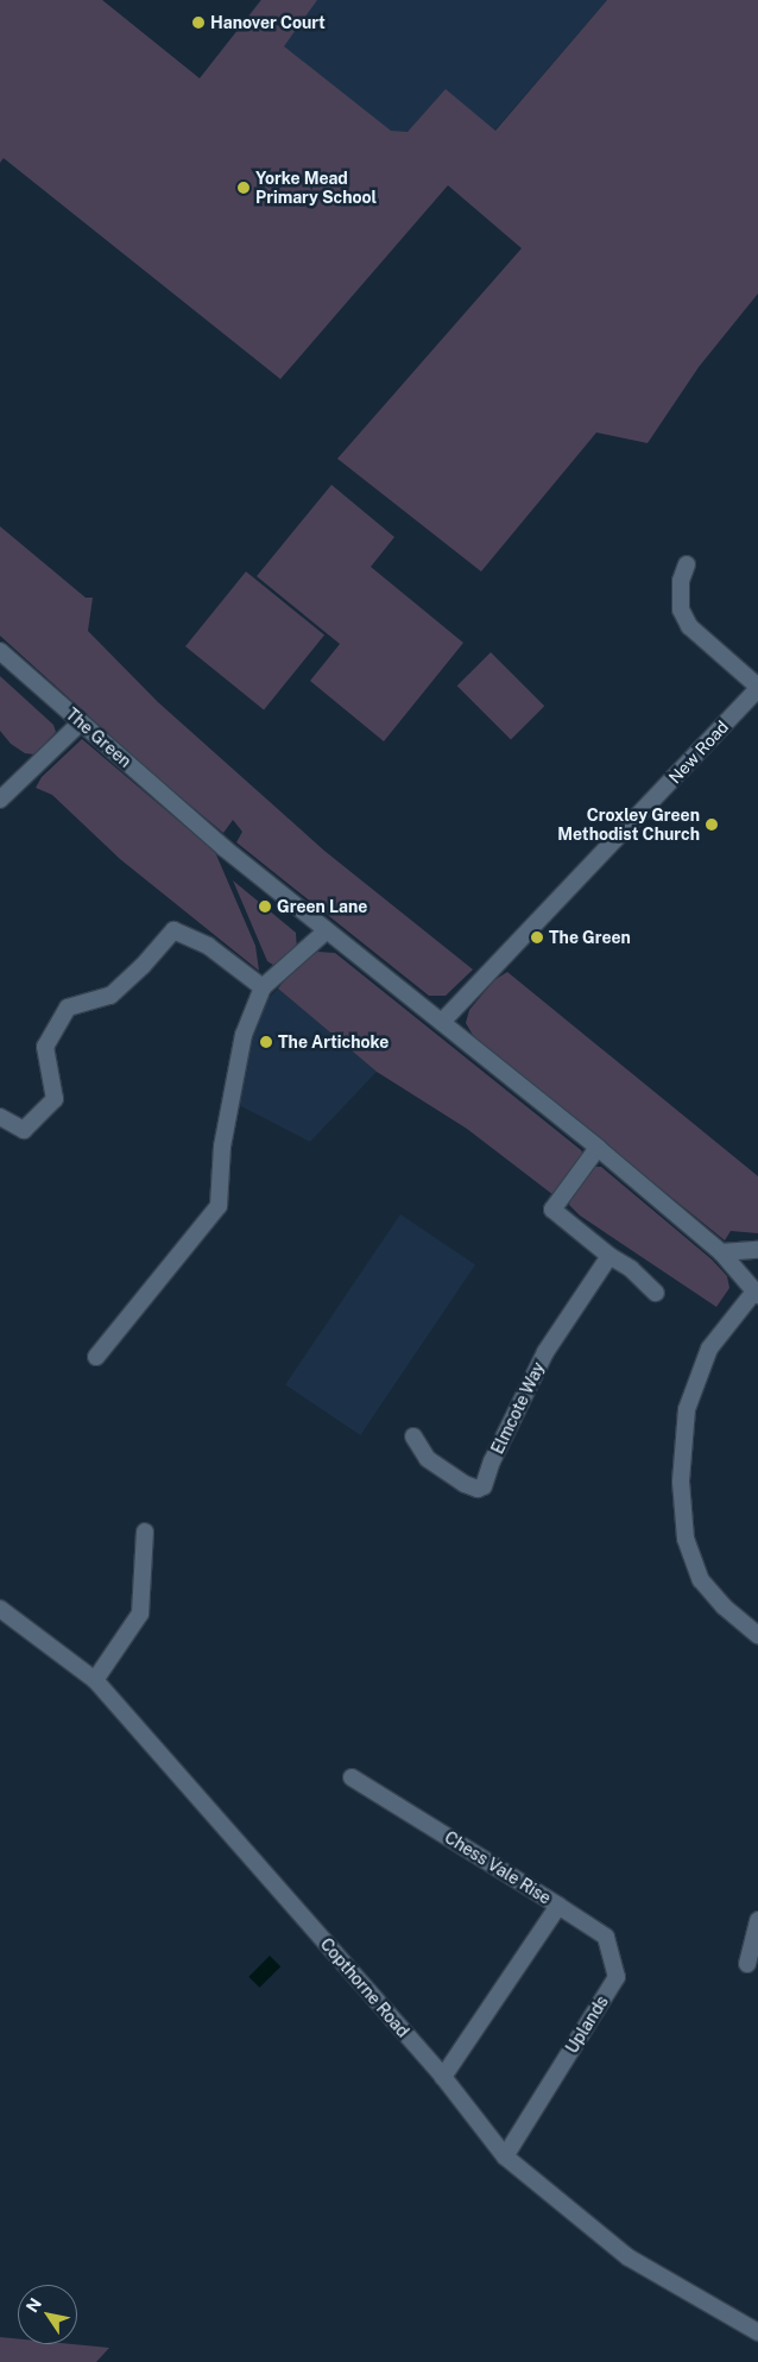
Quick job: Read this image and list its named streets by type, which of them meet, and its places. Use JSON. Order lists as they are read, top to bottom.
{
  "streets": {
    "street": [
      "The Green",
      "New Road",
      "Elmcote Way",
      "Chess Vale Rise",
      "Copthorne Road",
      "Uplands"
    ]
  },
  "crossings": [
    ["The Green", "New Road"],
    ["Chess Vale Rise", "Copthorne Road"],
    ["Chess Vale Rise", "Uplands"],
    ["Copthorne Road", "Uplands"]
  ],
  "places": [
    "Hanover Court",
    "Yorke Mead Primary School",
    "Croxley Green Methodist Church",
    "Green Lane",
    "The Green",
    "The Artichoke"
  ],
  "north": "top left"
}
